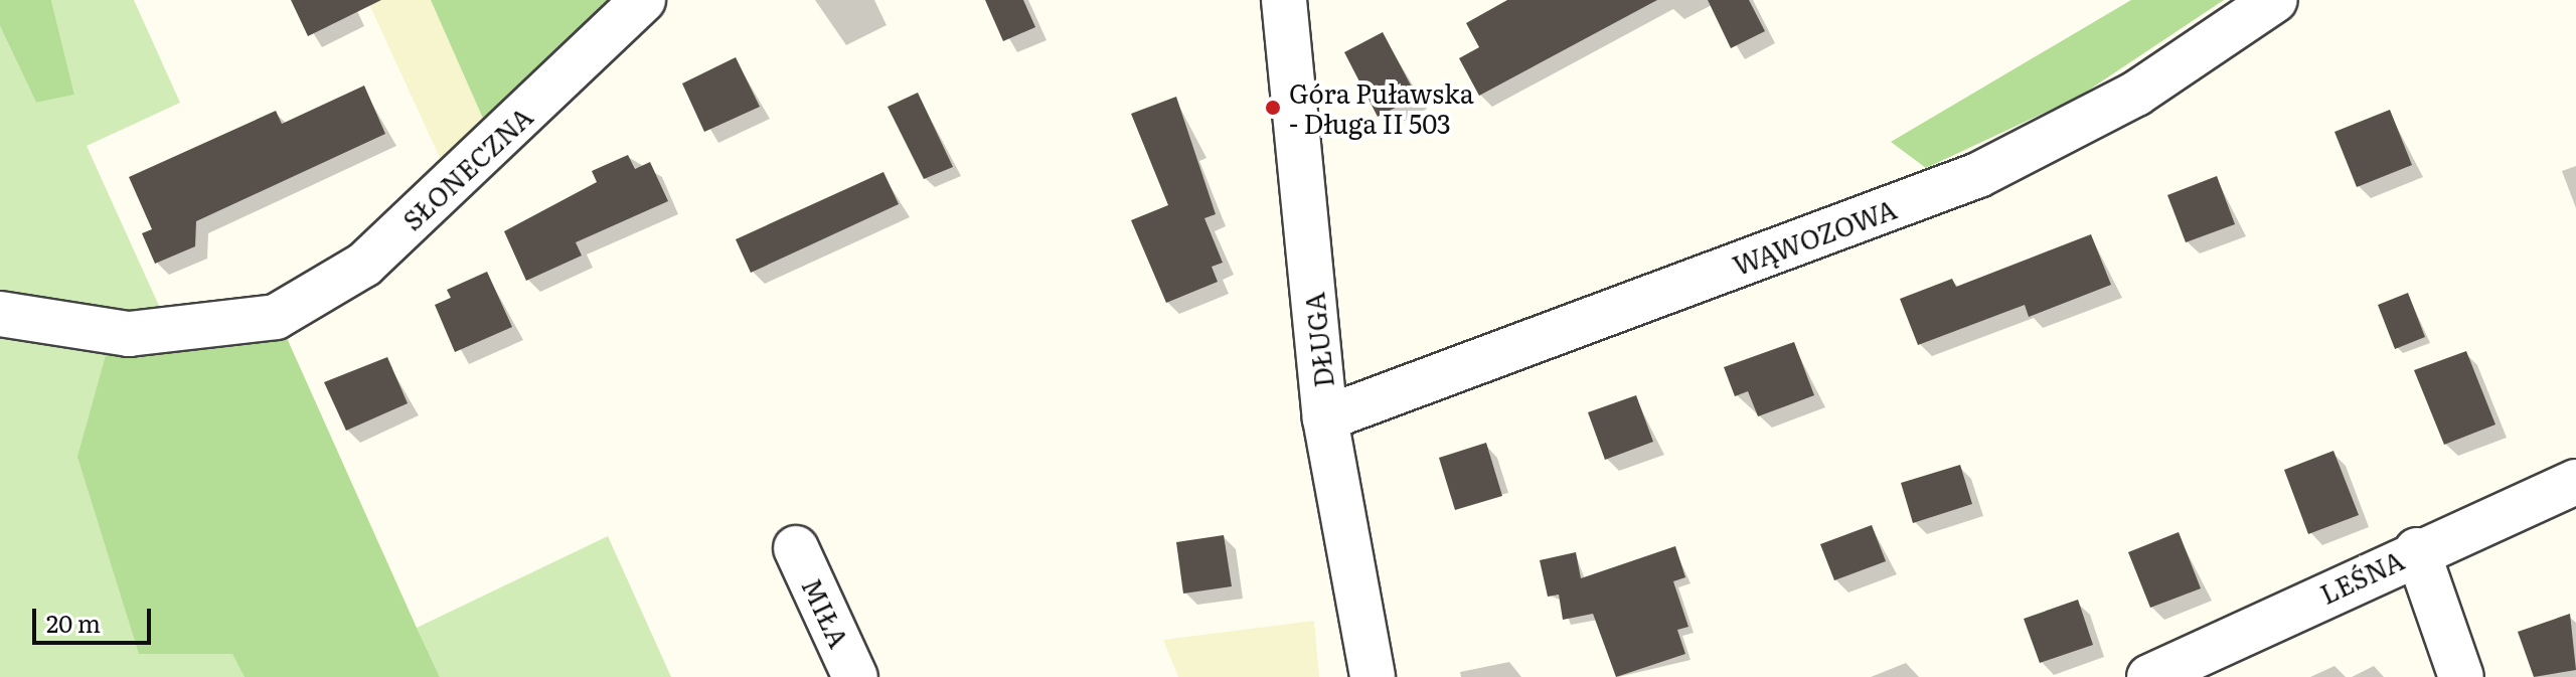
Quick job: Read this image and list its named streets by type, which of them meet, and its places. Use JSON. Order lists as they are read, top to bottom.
{
  "streets": {
    "street": [
      "SŁONECZNA",
      "WĄWOZOWA",
      "DŁUGA",
      "LEŚNA",
      "MIŁA"
    ]
  },
  "crossings": [
    ["WĄWOZOWA", "DŁUGA"]
  ],
  "places": ["Góra Puławska - Długa II 503"],
  "scale_bar": "20 m"
}
